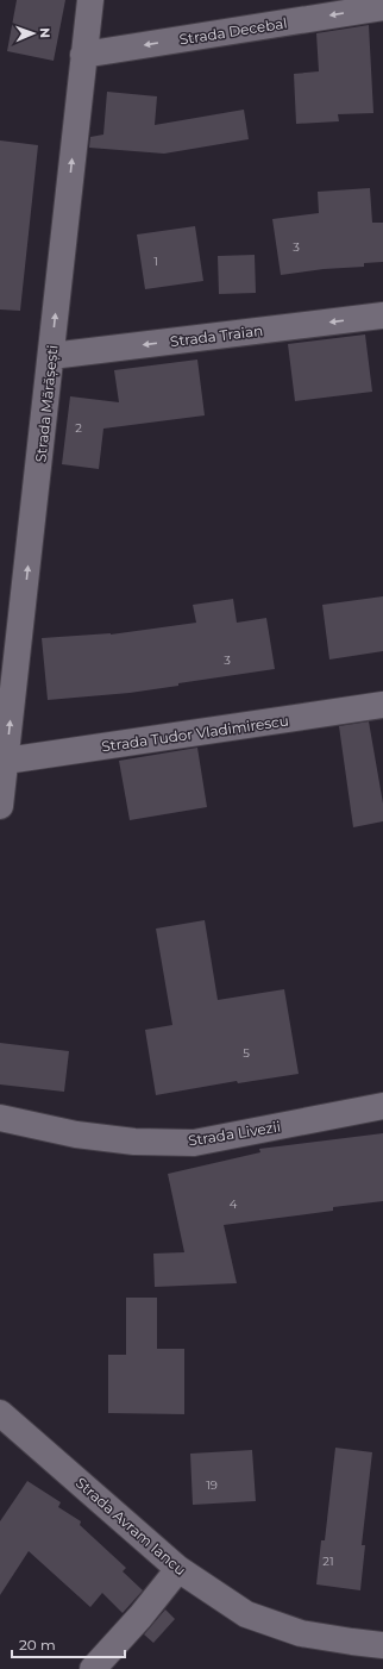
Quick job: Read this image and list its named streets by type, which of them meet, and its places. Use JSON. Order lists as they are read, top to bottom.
{
  "streets": {
    "street": [
      "Strada Decebal",
      "Strada Traian",
      "Strada Mărășești",
      "Strada Tudor Vladimirescu",
      "Strada Livezii",
      "Strada Avram Iancu"
    ]
  },
  "crossings": [
    ["Strada Decebal", "Strada Mărășești"],
    ["Strada Traian", "Strada Mărășești"],
    ["Strada Mărășești", "Strada Tudor Vladimirescu"]
  ],
  "one_way": ["Strada Decebal", "Strada Traian", "Strada Mărășești"],
  "house_numbers": [
    "3",
    "1",
    "2",
    "3",
    "5",
    "4",
    "19",
    "21"
  ],
  "scale_bar": "20 m",
  "north": "right"
}
